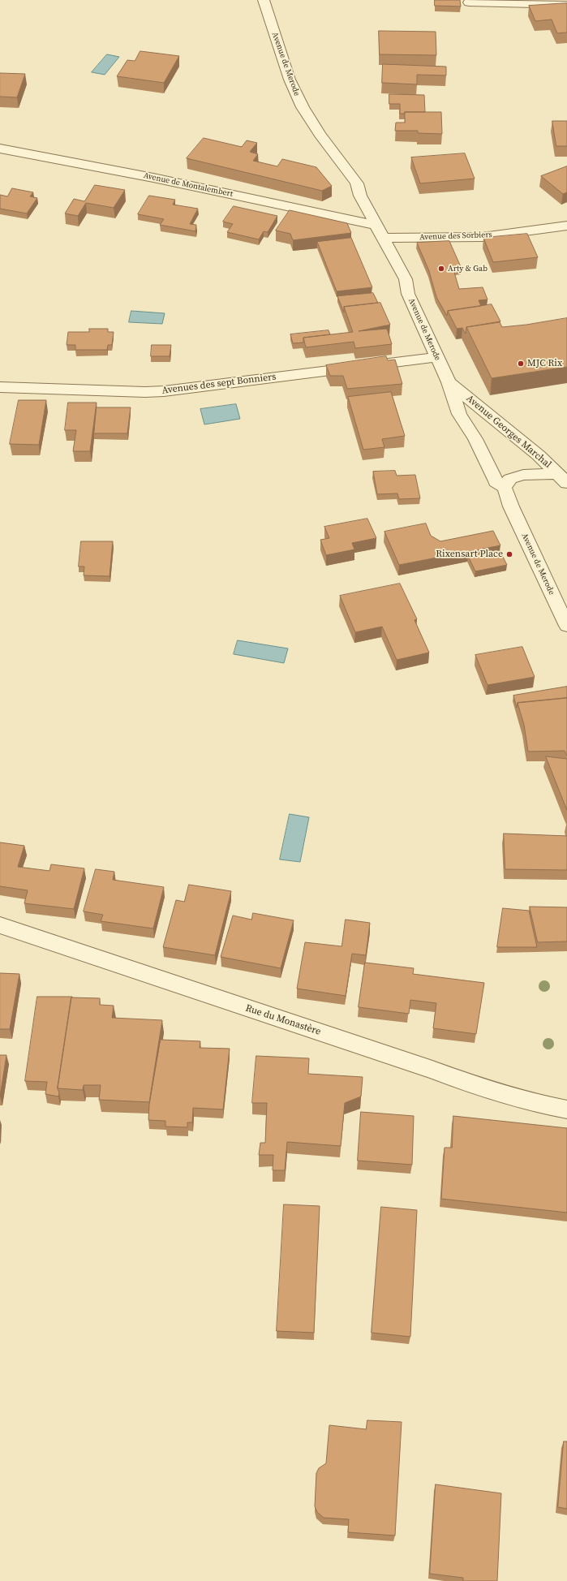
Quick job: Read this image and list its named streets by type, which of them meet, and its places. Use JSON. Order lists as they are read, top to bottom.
{
  "streets": {
    "street": [
      "Avenue de Merode",
      "Avenue de Montalembert",
      "Avenue des Sorbiers",
      "Avenues des sept Bonniers",
      "Avenue Georges Marchal",
      "Rue du Monastère"
    ]
  },
  "crossings": [
    ["Avenue de Merode", "Avenue de Montalembert"],
    ["Avenue de Merode", "Avenue des Sorbiers"],
    ["Avenue de Merode", "Avenues des sept Bonniers"],
    ["Avenue de Merode", "Avenue Georges Marchal"]
  ],
  "places": ["Arty & Gab", "MJC Rix", "Rixensart Place"]
}
